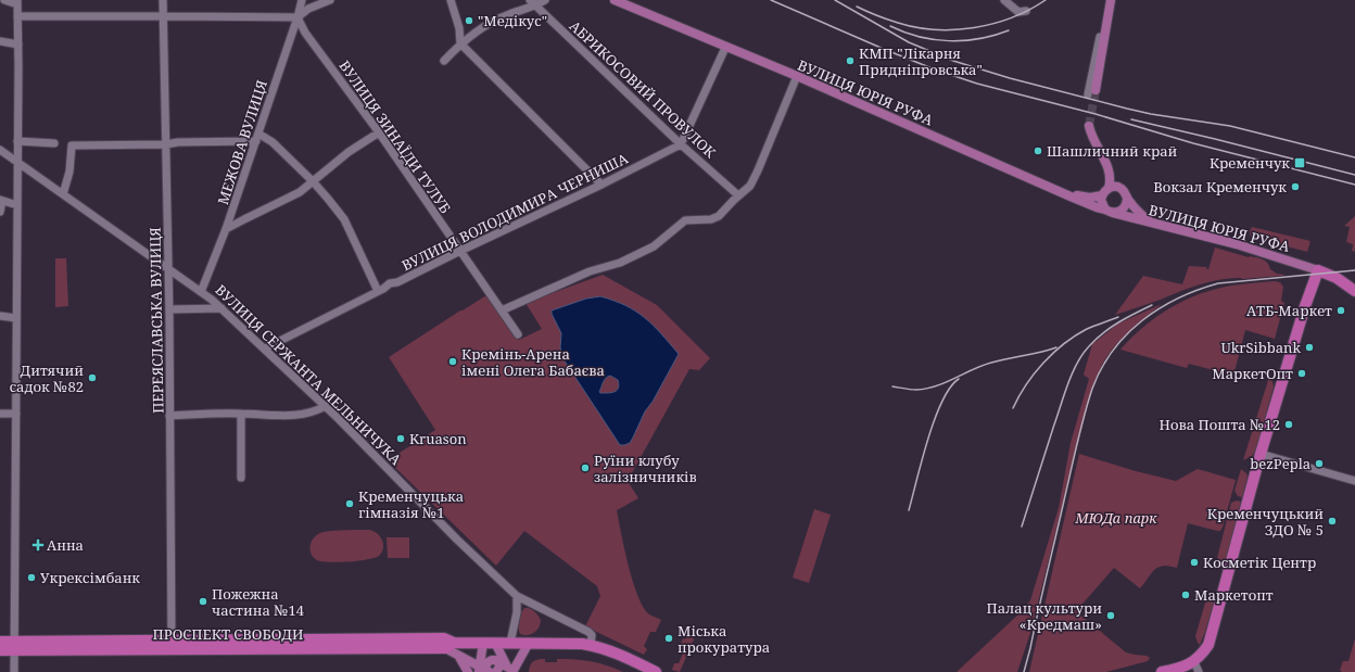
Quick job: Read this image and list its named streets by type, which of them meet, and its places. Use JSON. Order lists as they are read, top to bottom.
{
  "streets": {
    "highway": ["ПРОСПЕКТ СВОБОДИ"],
    "main road": ["ВУЛИЦЯ ЮРІЯ РУФА"],
    "street": [
      "АБРИКОСОВИЙ ПРОВУЛОК",
      "ВУЛИЦЯ ЗИНАЇДИ ТУЛУБ",
      "МЕЖОВА ВУЛИЦЯ",
      "ВУЛИЦЯ ВОЛОДИМИРА ЧЕРНИША",
      "ПЕРЕЯСЛАВСЬКА ВУЛИЦЯ",
      "ВУЛИЦЯ СЕРЖАНТА МЕЛЬНИЧУКА"
    ]
  },
  "crossings": [
    ["АБРИКОСОВИЙ ПРОВУЛОК", "ВУЛИЦЯ ВОЛОДИМИРА ЧЕРНИША"],
    ["ВУЛИЦЯ ЗИНАЇДИ ТУЛУБ", "МЕЖОВА ВУЛИЦЯ"],
    ["ВУЛИЦЯ ЗИНАЇДИ ТУЛУБ", "ВУЛИЦЯ ВОЛОДИМИРА ЧЕРНИША"],
    ["МЕЖОВА ВУЛИЦЯ", "ВУЛИЦЯ СЕРЖАНТА МЕЛЬНИЧУКА"],
    ["ВУЛИЦЯ ВОЛОДИМИРА ЧЕРНИША", "ВУЛИЦЯ СЕРЖАНТА МЕЛЬНИЧУКА"],
    ["ПЕРЕЯСЛАВСЬКА ВУЛИЦЯ", "ВУЛИЦЯ СЕРЖАНТА МЕЛЬНИЧУКА"],
    ["ПЕРЕЯСЛАВСЬКА ВУЛИЦЯ", "ПРОСПЕКТ СВОБОДИ"],
    ["ВУЛИЦЯ СЕРЖАНТА МЕЛЬНИЧУКА", "ПРОСПЕКТ СВОБОДИ"]
  ],
  "parks": ["МЮДа парк"],
  "places": {
    "other": [
      "\"Медікус\"",
      "КМП \"Лікарня Придніпровська\"",
      "Шашличний край",
      "Вокзал Кременчук",
      "АТБ-Маркет",
      "UkrSibbank",
      "Кремінь-Арена імені Олега Бабаєва",
      "МаркетОпт",
      "Дитячий садок №82",
      "Нова Пошта №12",
      "Kruason",
      "bezPepla",
      "Руїни клубу залізничників",
      "Кременчуцька гімназія №1",
      "Кременчуцький ЗДО № 5",
      "Косметік Центр",
      "Укрексімбанк",
      "Маркетопт",
      "Пожежна частина №14",
      "Палац культури «Кредмаш»",
      "Міська прокуратура"
    ],
    "transit": ["Кременчук"],
    "health": ["Анна"]
  }
}
